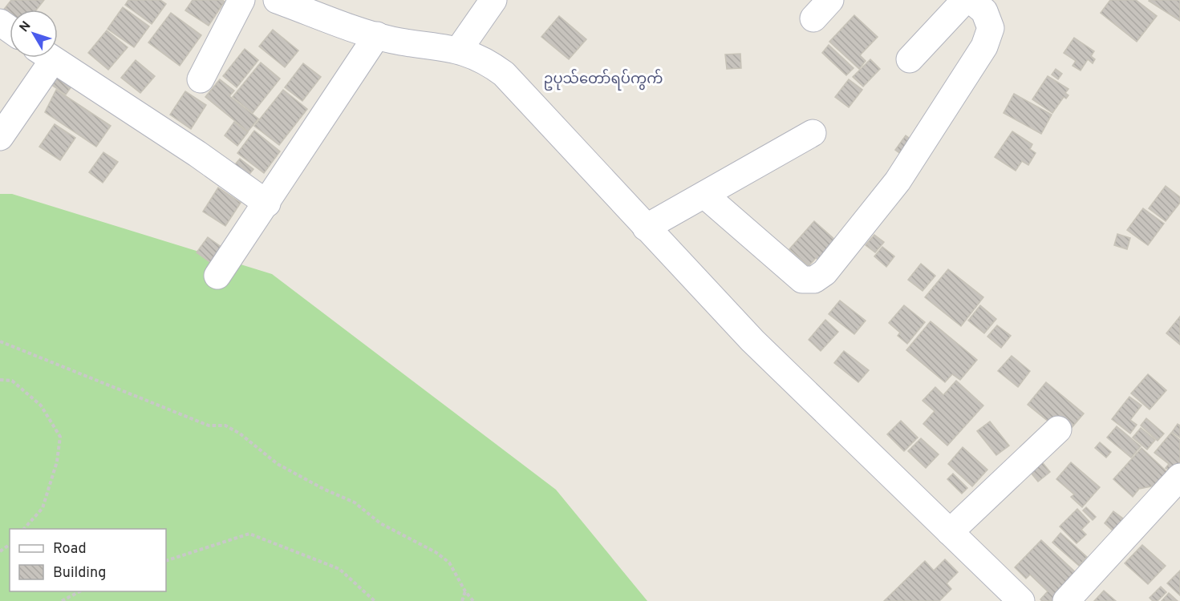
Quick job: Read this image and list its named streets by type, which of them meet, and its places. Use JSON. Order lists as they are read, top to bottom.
{
  "districts": ["ဥပုသ်တော်ရပ်ကွက်"],
  "legend": ["Road", "Building"],
  "north": "top left"
}
